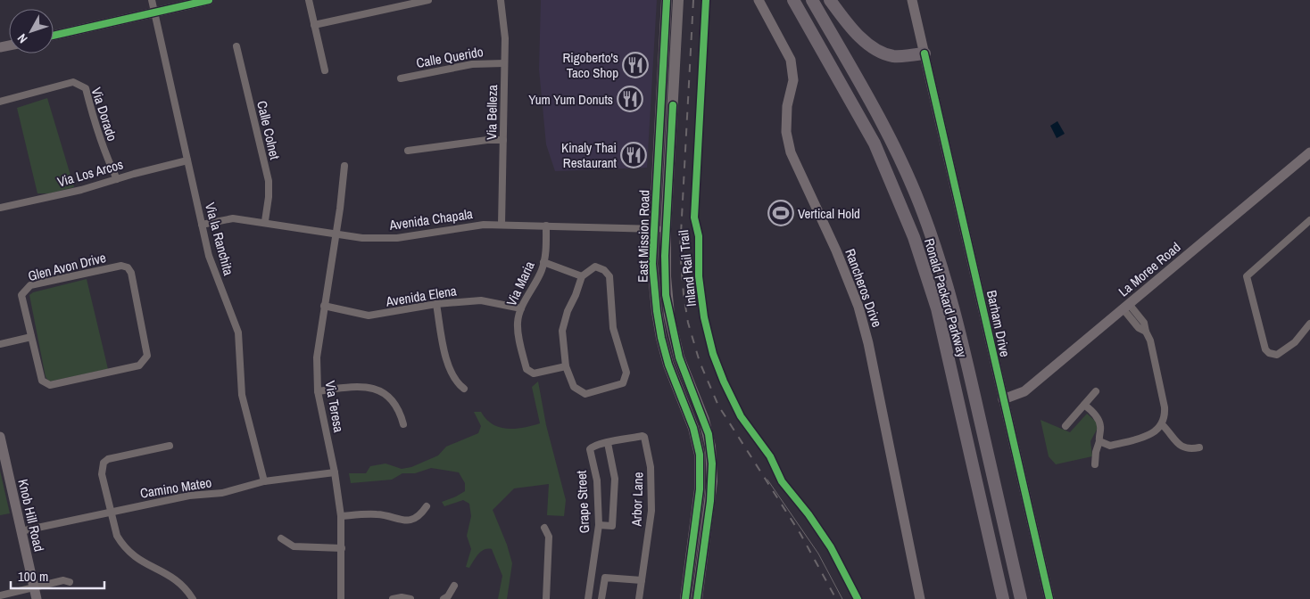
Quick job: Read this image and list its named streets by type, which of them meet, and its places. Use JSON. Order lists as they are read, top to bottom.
{
  "streets": {
    "highway": ["Ronald Packard Parkway"],
    "main road": ["East Mission Road"],
    "street": [
      "Calle Querido",
      "Via Belleza",
      "Via Dorado",
      "Calle Colnet",
      "Via Los Arcos",
      "Avenida Chapala",
      "Via la Ranchita",
      "Glen Avon Drive",
      "La Moree Road",
      "Via Maria",
      "Rancheros Drive",
      "Avenida Elena",
      "Barham Drive",
      "Via Teresa",
      "Camino Mateo",
      "Arbor Lane",
      "Grape Street",
      "Knob Hill Road"
    ],
    "cycle path": ["Inland Rail Trail"]
  },
  "crossings": [
    ["Calle Querido", "Via Belleza"],
    ["Via Belleza", "Avenida Chapala"],
    ["Via Dorado", "Via Los Arcos"],
    ["Calle Colnet", "Avenida Chapala"],
    ["Via Los Arcos", "Via la Ranchita"],
    ["Avenida Chapala", "East Mission Road"],
    ["Avenida Chapala", "Via la Ranchita"],
    ["Avenida Chapala", "Via Maria"],
    ["Avenida Chapala", "Via Teresa"],
    ["Via la Ranchita", "Camino Mateo"],
    ["La Moree Road", "Barham Drive"],
    ["Via Maria", "Avenida Elena"],
    ["Avenida Elena", "Via Teresa"],
    ["Via Teresa", "Camino Mateo"],
    ["Camino Mateo", "Knob Hill Road"],
    ["Arbor Lane", "Grape Street"]
  ],
  "places": {
    "restaurant": ["Rigoberto's Taco Shop", "Yum Yum Donuts", "Kinaly Thai Restaurant"],
    "sports": ["Vertical Hold"]
  },
  "scale_bar": "100 m",
  "north": "bottom left"
}
